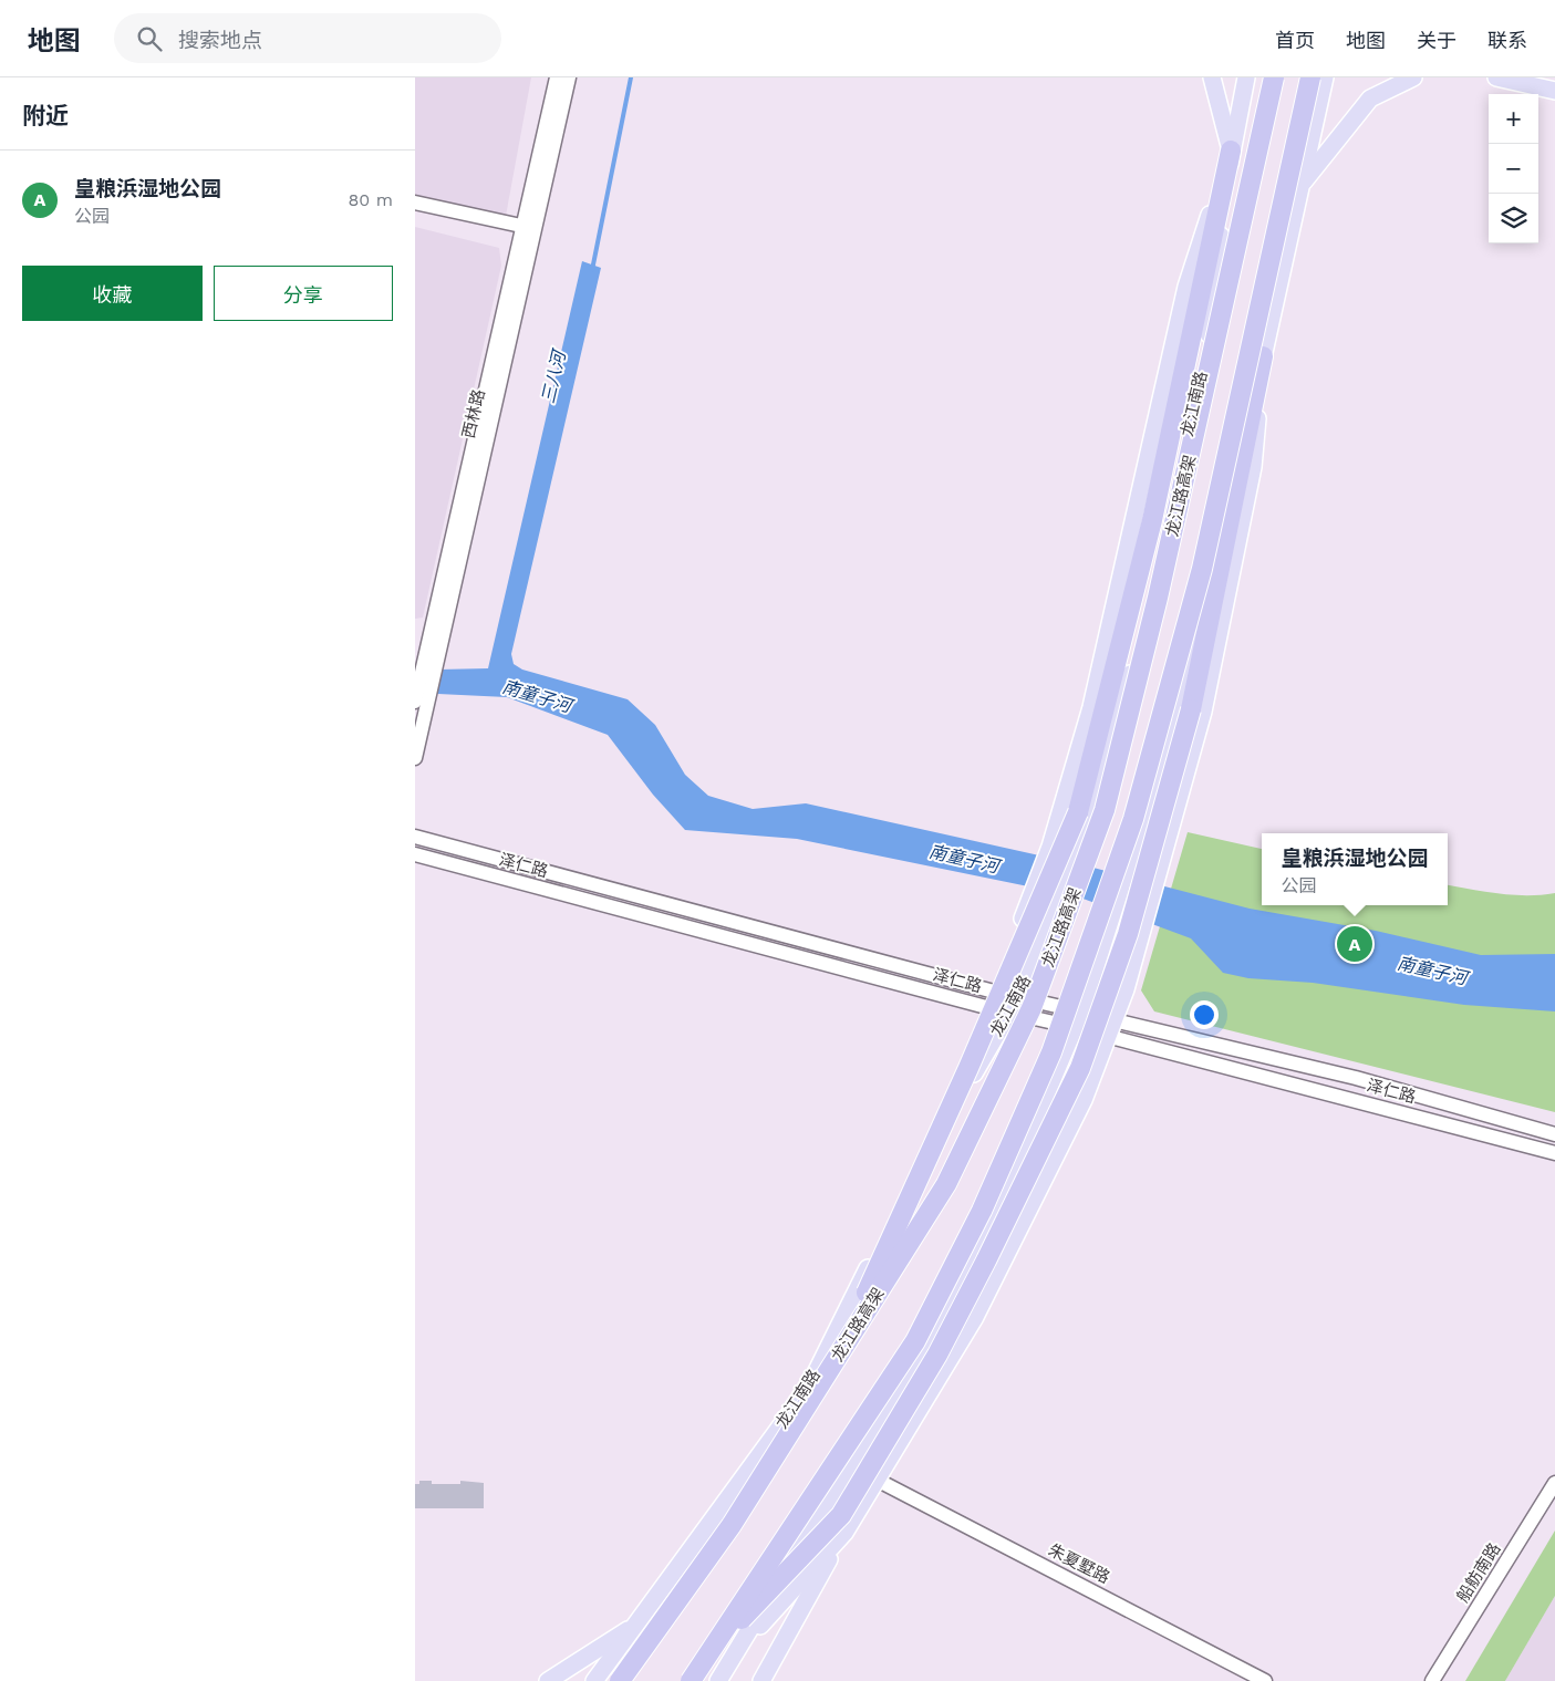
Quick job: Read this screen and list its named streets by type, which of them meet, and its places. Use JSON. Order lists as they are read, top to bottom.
{
  "streets": {
    "highway": ["龙江路高架"],
    "main road": ["龙江南路"],
    "street": [
      "西林路",
      "泽仁路",
      "朱夏墅路",
      "船舫南路"
    ]
  },
  "crossings": [
    ["龙江南路", "泽仁路"]
  ],
  "water": ["三八河", "南童子河"],
  "page": {
    "header": "地图",
    "search": "搜索地点",
    "nav": [
      "首页",
      "地图",
      "关于",
      "联系"
    ],
    "heading": "附近",
    "map_buttons": ["+", "−"],
    "list": [
      {
        "mark": "A",
        "name": "皇粮浜湿地公园",
        "note": "公园",
        "value": "80 m"
      }
    ],
    "buttons": ["收藏", "分享"],
    "popup": ["皇粮浜湿地公园", "公园"],
    "pins": "A"
  }
}
